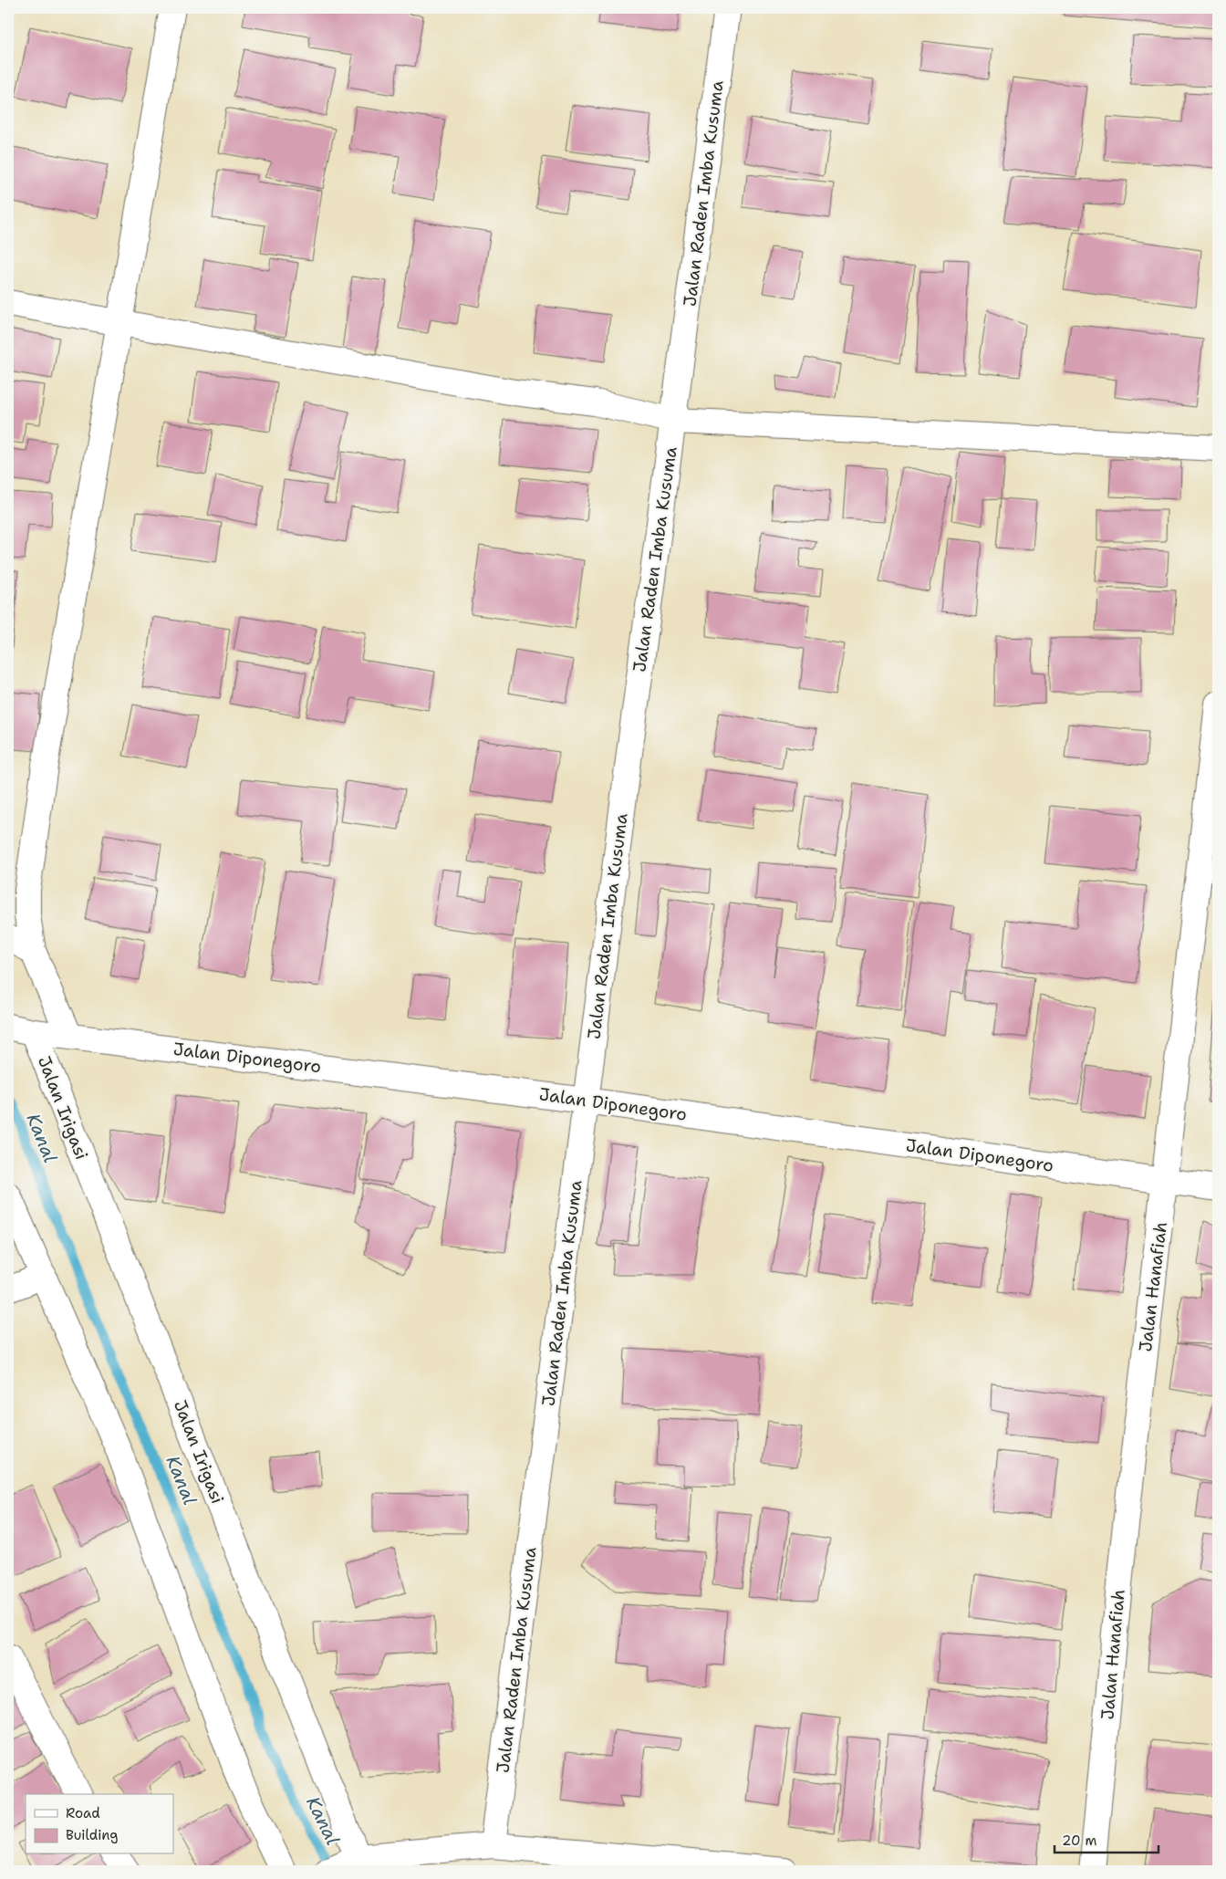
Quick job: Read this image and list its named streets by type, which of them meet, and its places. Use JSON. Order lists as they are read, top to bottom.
{
  "streets": {
    "street": [
      "Jalan Raden Imba Kusuma",
      "Jalan Diponegoro",
      "Jalan Irigasi",
      "Jalan Hanafiah"
    ]
  },
  "crossings": [
    ["Jalan Raden Imba Kusuma", "Jalan Diponegoro"],
    ["Jalan Diponegoro", "Jalan Irigasi"],
    ["Jalan Diponegoro", "Jalan Hanafiah"]
  ],
  "water": ["Kanal"],
  "legend": ["Road", "Building"],
  "scale_bar": "20 m"
}
